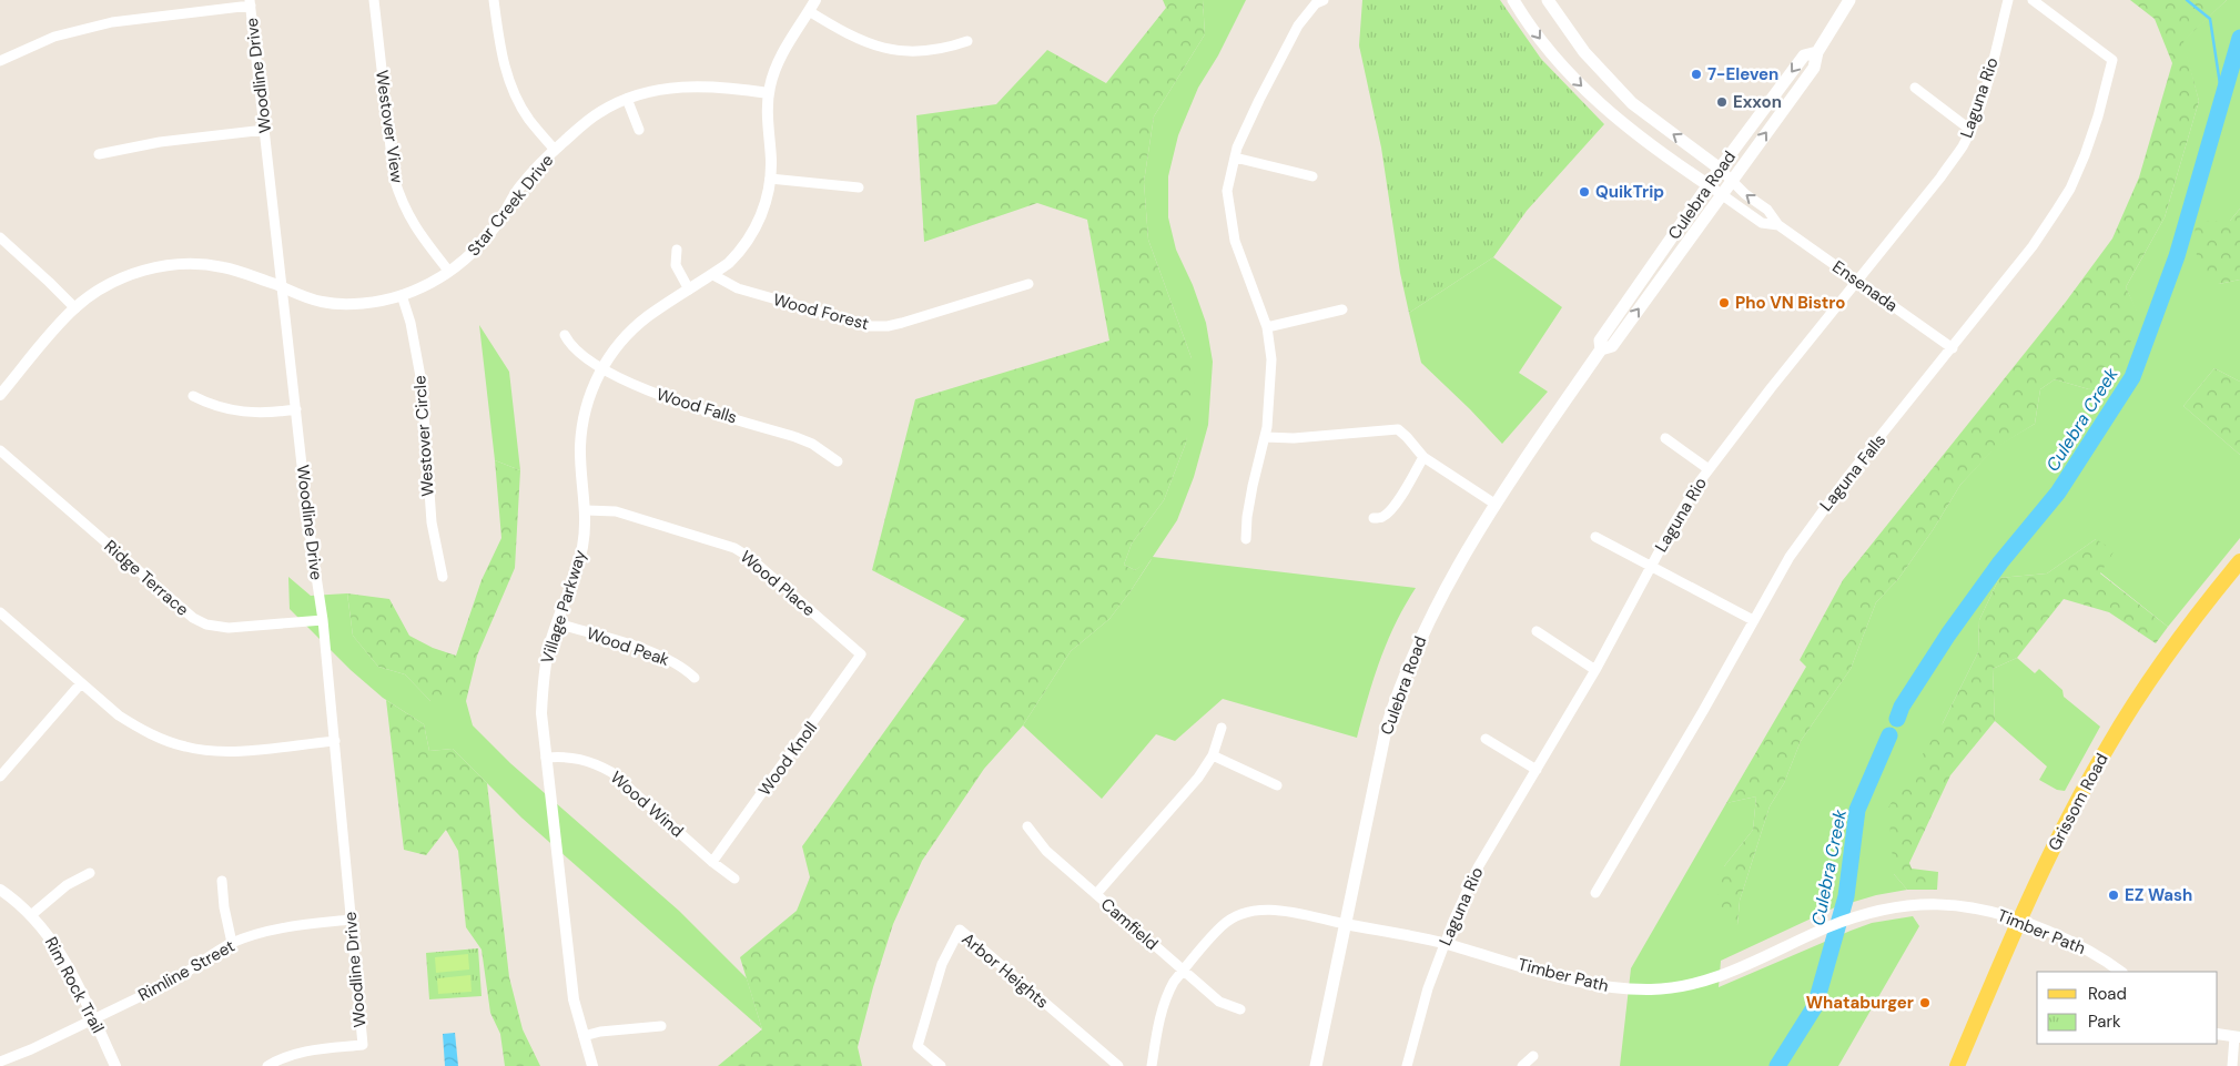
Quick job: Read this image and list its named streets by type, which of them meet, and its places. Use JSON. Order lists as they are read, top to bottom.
{
  "streets": {
    "main road": ["Culebra Road", "Grissom Road"],
    "street": [
      "Woodline Drive",
      "Laguna Rio",
      "Westover View",
      "Star Creek Drive",
      "Ensenada",
      "Wood Forest",
      "Wood Falls",
      "Westover Circle",
      "Laguna Falls",
      "Ridge Terrace",
      "Wood Place",
      "Village Parkway",
      "Wood Peak",
      "Wood Knoll",
      "Wood Wind",
      "Camfield",
      "Timber Path",
      "Rimline Street",
      "Arbor Heights",
      "Rim Rock Trail"
    ]
  },
  "crossings": [
    ["Woodline Drive", "Star Creek Drive"],
    ["Woodline Drive", "Ridge Terrace"],
    ["Woodline Drive", "Rimline Street"],
    ["Laguna Rio", "Ensenada"],
    ["Laguna Rio", "Timber Path"],
    ["Westover View", "Star Creek Drive"],
    ["Culebra Road", "Ensenada"],
    ["Culebra Road", "Timber Path"],
    ["Star Creek Drive", "Westover Circle"],
    ["Star Creek Drive", "Village Parkway"],
    ["Ensenada", "Laguna Falls"],
    ["Wood Forest", "Village Parkway"],
    ["Wood Falls", "Village Parkway"],
    ["Wood Place", "Village Parkway"],
    ["Wood Place", "Wood Knoll"],
    ["Village Parkway", "Wood Peak"],
    ["Village Parkway", "Wood Wind"],
    ["Wood Knoll", "Wood Wind"],
    ["Grissom Road", "Timber Path"],
    ["Rimline Street", "Rim Rock Trail"]
  ],
  "water": ["Culebra Creek"],
  "places": [
    "7-Eleven",
    "Exxon",
    "QuikTrip",
    "Pho VN Bistro",
    "EZ Wash",
    "Whataburger"
  ],
  "legend": ["Road", "Park"]
}
